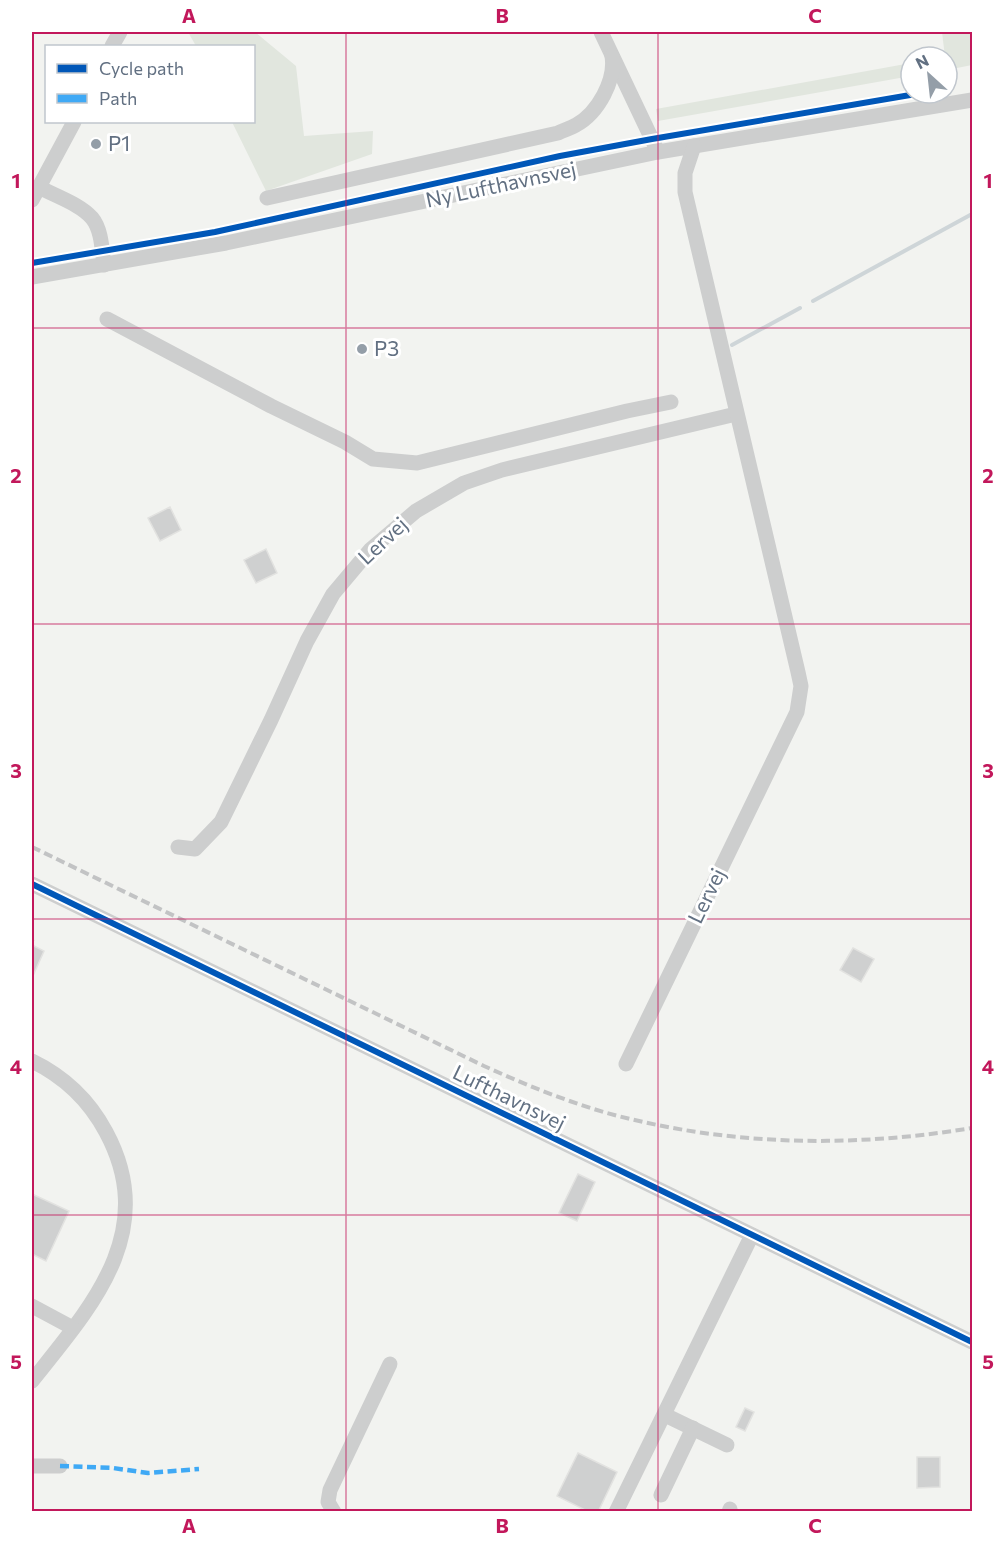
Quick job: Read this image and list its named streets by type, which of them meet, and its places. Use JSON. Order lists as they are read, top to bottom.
{
  "streets": {
    "street": ["Ny Lufthavnsvej", "Lervej", "Lufthavnsvej"]
  },
  "crossings": [
    ["Ny Lufthavnsvej", "Lervej"]
  ],
  "places": ["P1", "P3"],
  "legend": ["Cycle path", "Path"],
  "north": "top left",
  "grid": {
    "columns": ["A", "B", "C"],
    "rows": [
      "1",
      "2",
      "3",
      "4",
      "5"
    ]
  }
}
